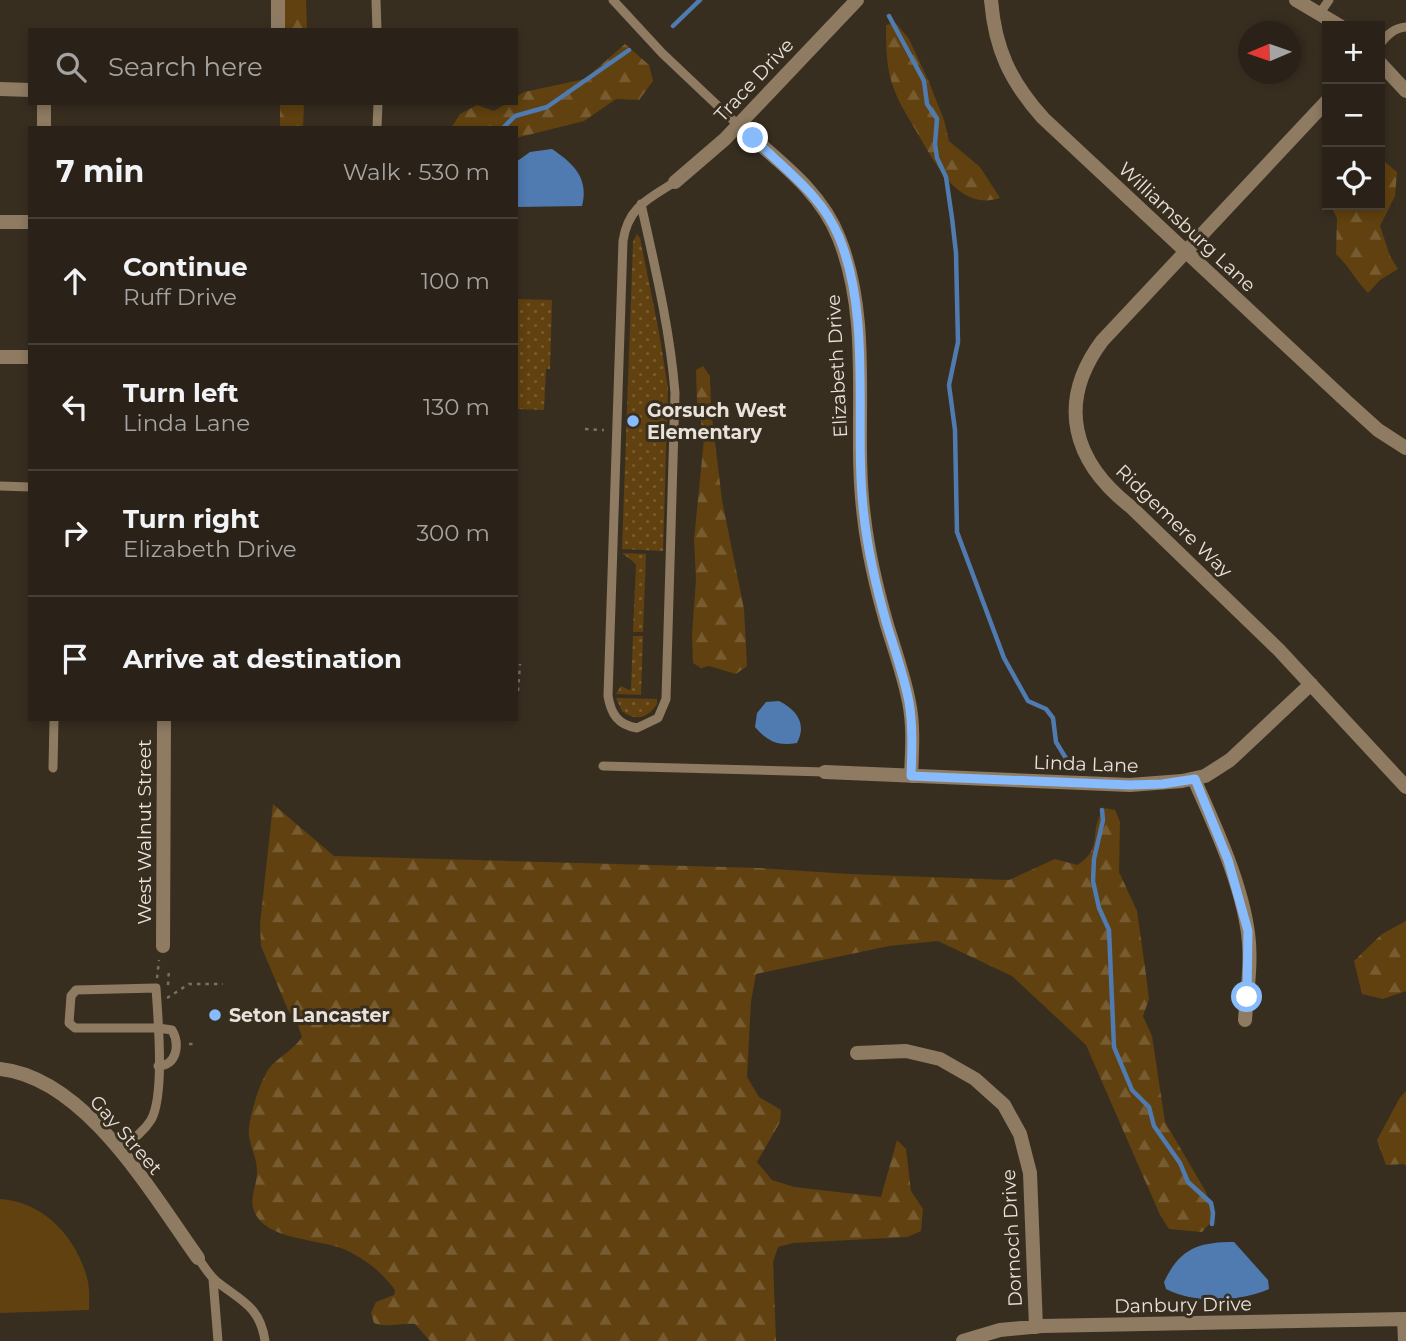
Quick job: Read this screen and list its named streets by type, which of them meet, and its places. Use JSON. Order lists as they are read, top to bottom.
{
  "streets": {
    "street": [
      "Trace Drive",
      "Williamsburg Lane",
      "Elizabeth Drive",
      "Ridgemere Way",
      "Linda Lane",
      "West Walnut Street",
      "Gay Street",
      "Dornoch Drive",
      "Danbury Drive"
    ]
  },
  "crossings": [
    ["Trace Drive", "Elizabeth Drive"],
    ["Williamsburg Lane", "Ridgemere Way"],
    ["Elizabeth Drive", "Linda Lane"],
    ["Ridgemere Way", "Linda Lane"],
    ["Dornoch Drive", "Danbury Drive"]
  ],
  "places": ["Gorsuch West Elementary", "Seton Lancaster"],
  "north": "left",
  "page": {
    "map_buttons": ["+", "−"],
    "search": "Search here",
    "heading": ["7 min", "Walk · 530 m"],
    "list": [
      ["Continue", "Ruff Drive", "100 m"],
      ["Turn left", "Linda Lane", "130 m"],
      ["Turn right", "Elizabeth Drive", "300 m"],
      "Arrive at destination"
    ]
  }
}
